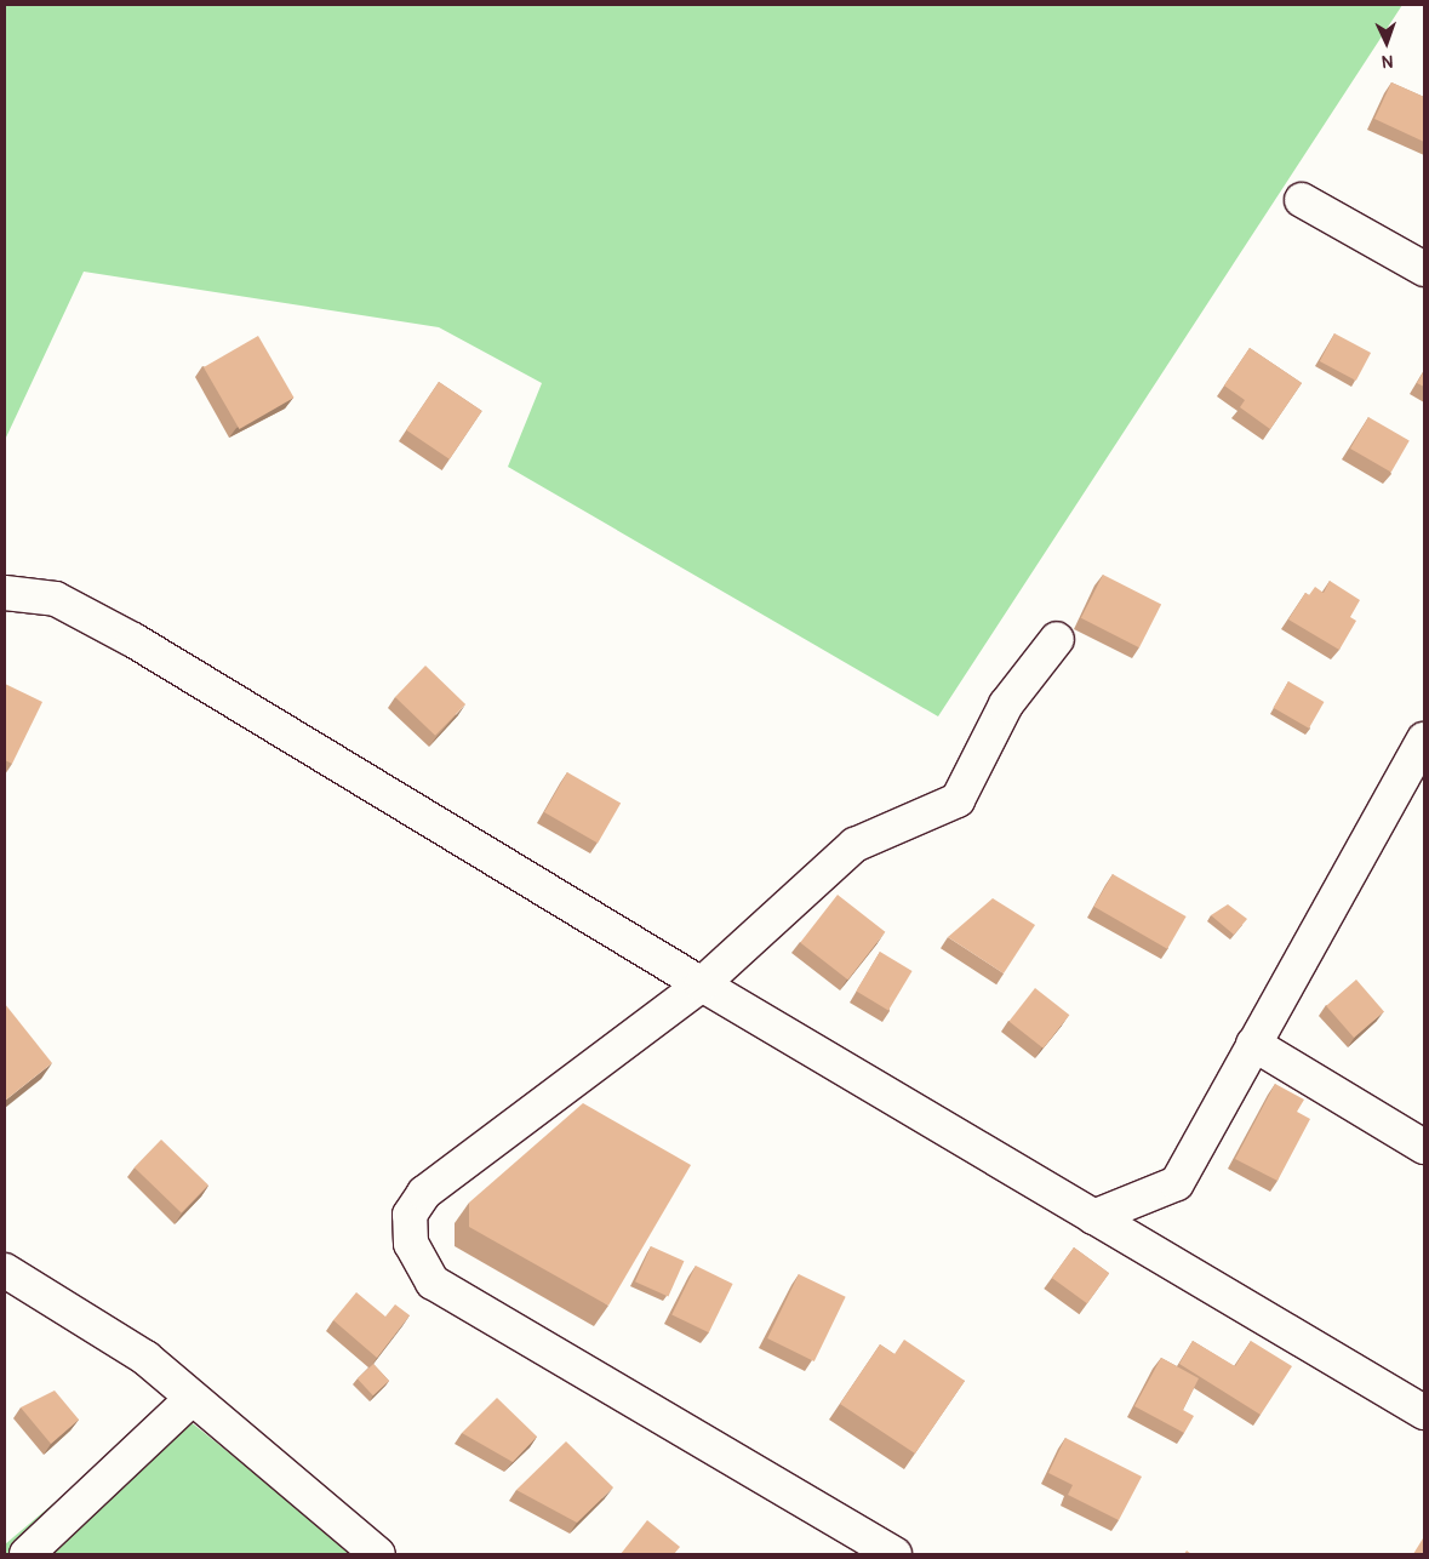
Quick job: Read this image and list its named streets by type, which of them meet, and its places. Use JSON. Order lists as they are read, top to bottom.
{
  "north": "bottom"
}
